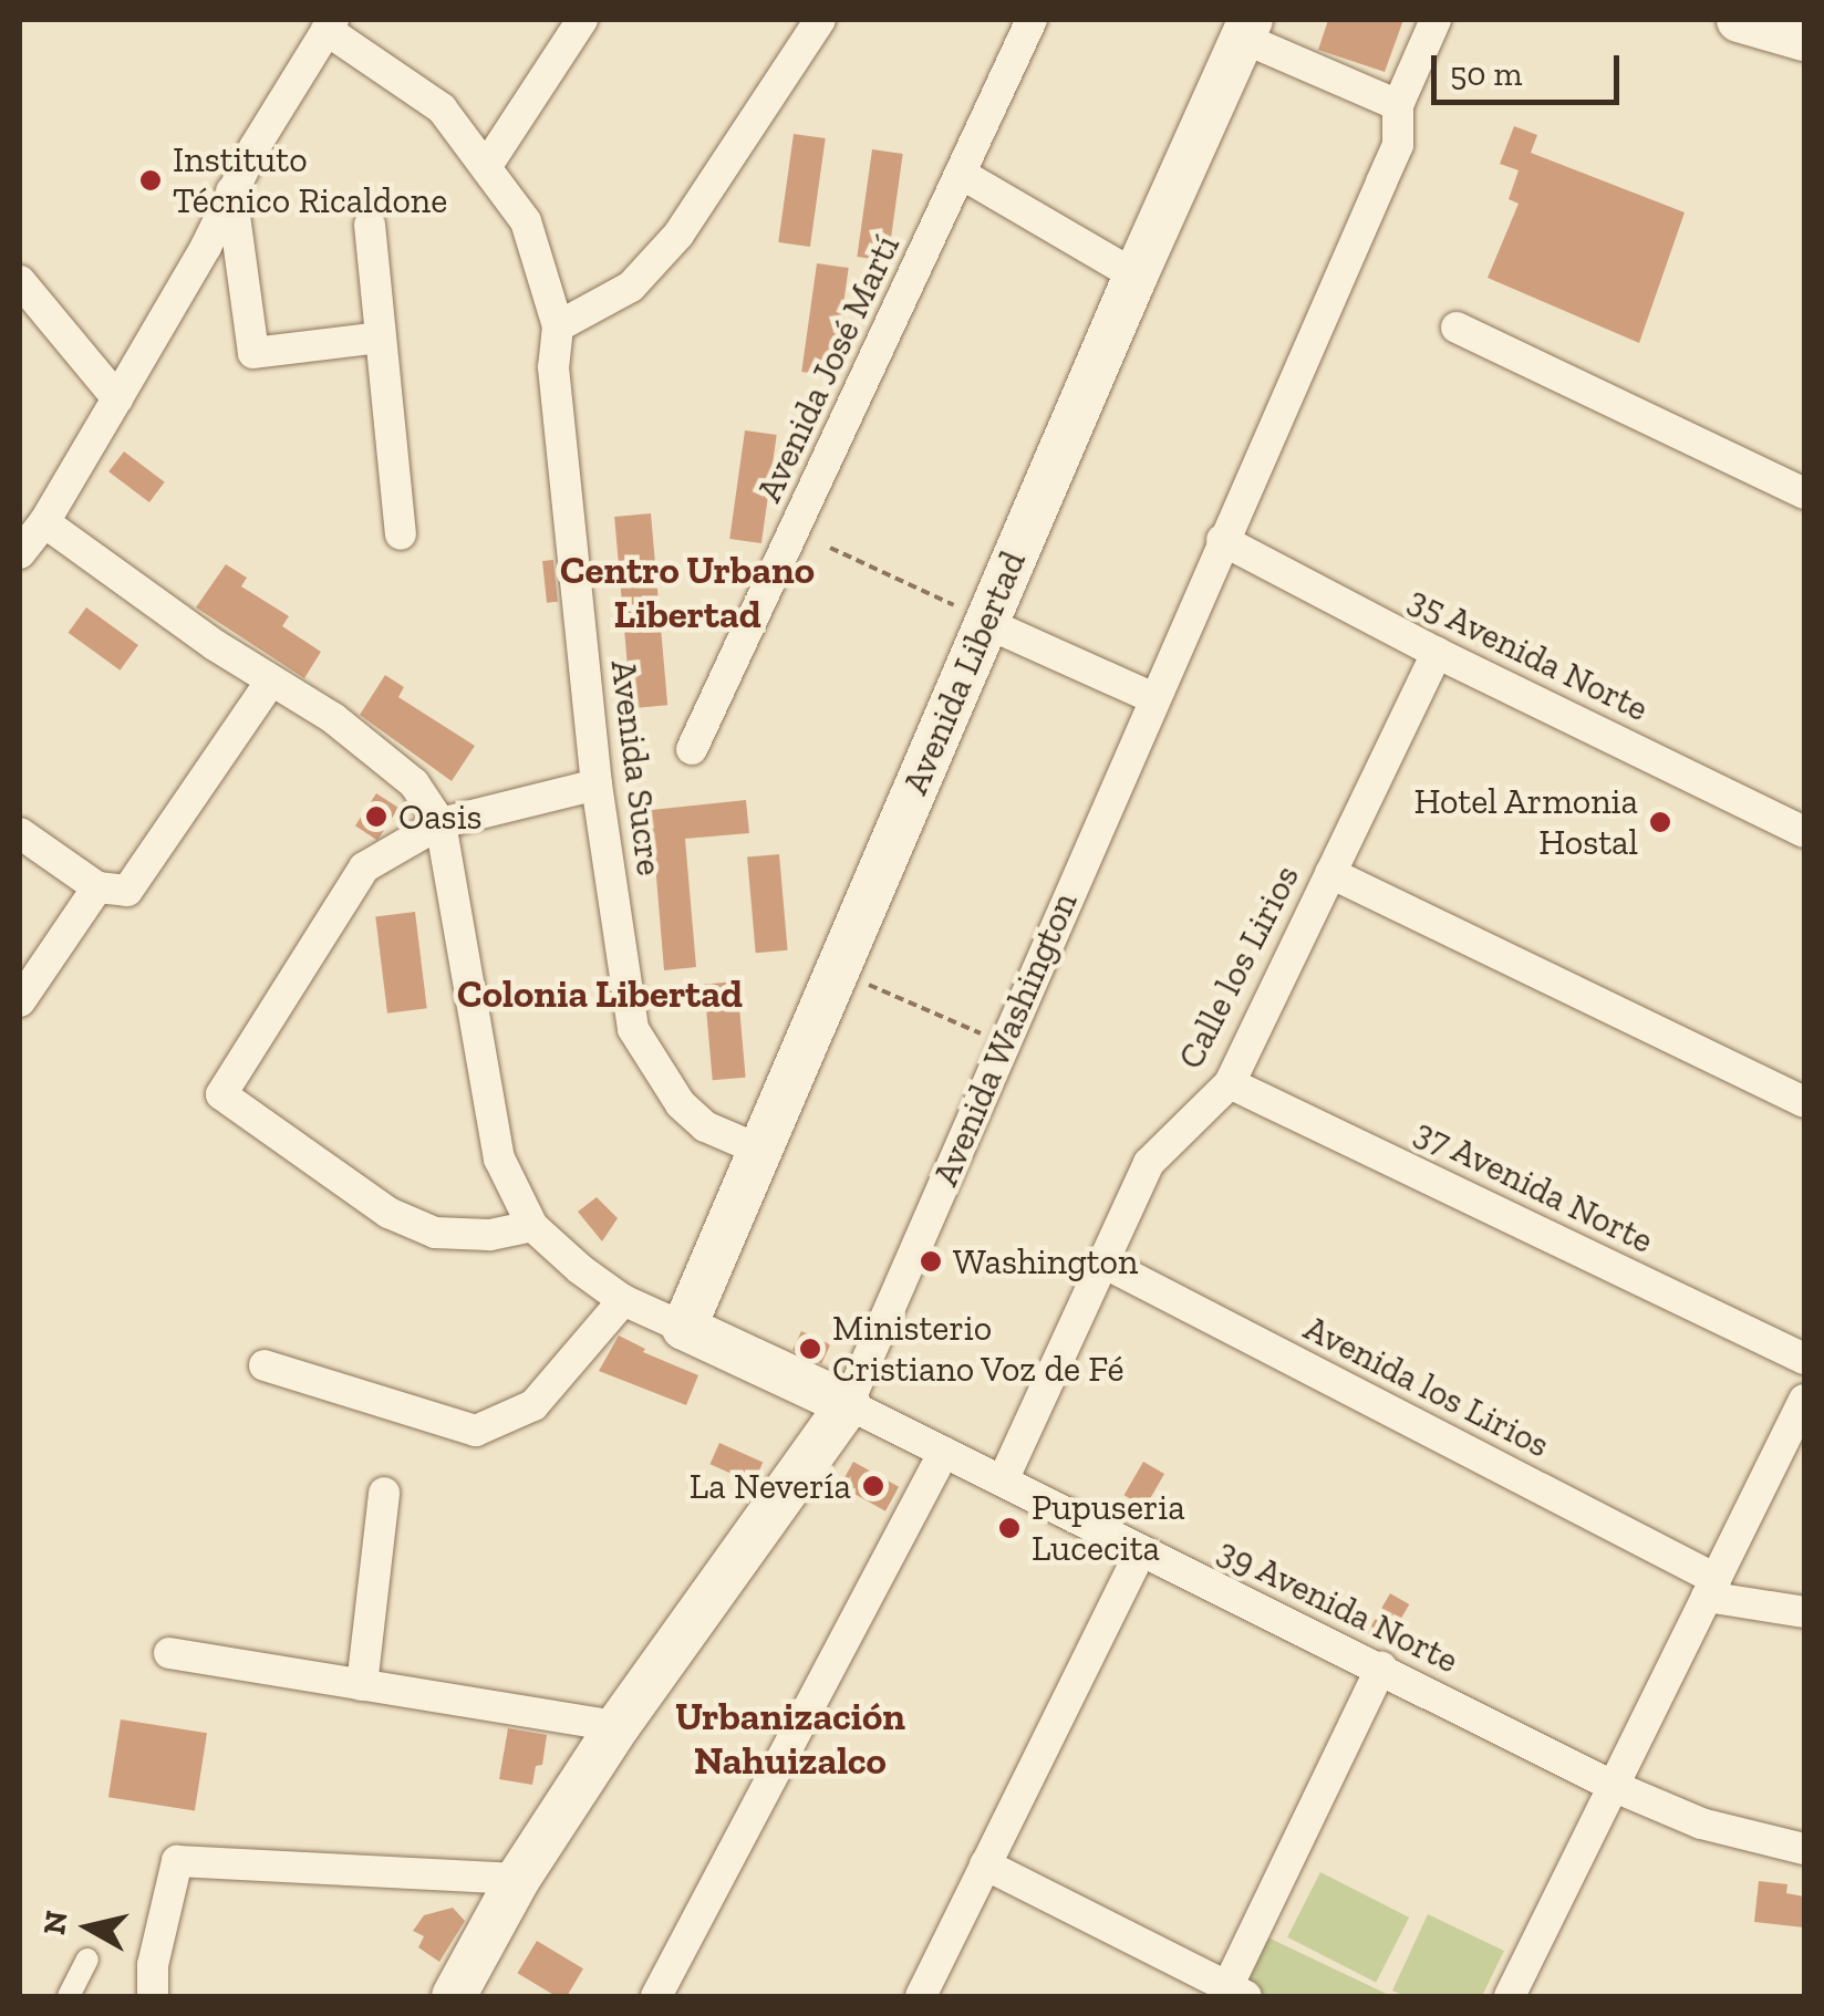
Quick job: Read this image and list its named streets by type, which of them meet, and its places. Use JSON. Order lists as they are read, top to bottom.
{
  "streets": {
    "main road": ["Avenida Libertad", "Avenida Washington"],
    "street": [
      "Avenida José Martí",
      "35 Avenida Norte",
      "Avenida Sucre",
      "Calle los Lirios",
      "37 Avenida Norte",
      "Avenida los Lirios",
      "39 Avenida Norte"
    ]
  },
  "crossings": [
    ["35 Avenida Norte", "Calle los Lirios"],
    ["35 Avenida Norte", "Avenida Washington"],
    ["Avenida Libertad", "Avenida Sucre"],
    ["Calle los Lirios", "37 Avenida Norte"],
    ["Calle los Lirios", "Avenida los Lirios"],
    ["Calle los Lirios", "39 Avenida Norte"],
    ["Avenida Washington", "39 Avenida Norte"]
  ],
  "districts": ["Centro Urbano Libertad", "Colonia Libertad", "Urbanización Nahuizalco"],
  "places": [
    "Instituto Técnico Ricaldone",
    "Oasis",
    "Hotel Armonia Hostal",
    "Washington",
    "Ministerio Cristiano Voz de Fé",
    "La Nevería",
    "Pupuseria Lucecita"
  ],
  "scale_bar": "50 m",
  "north": "left"
}
